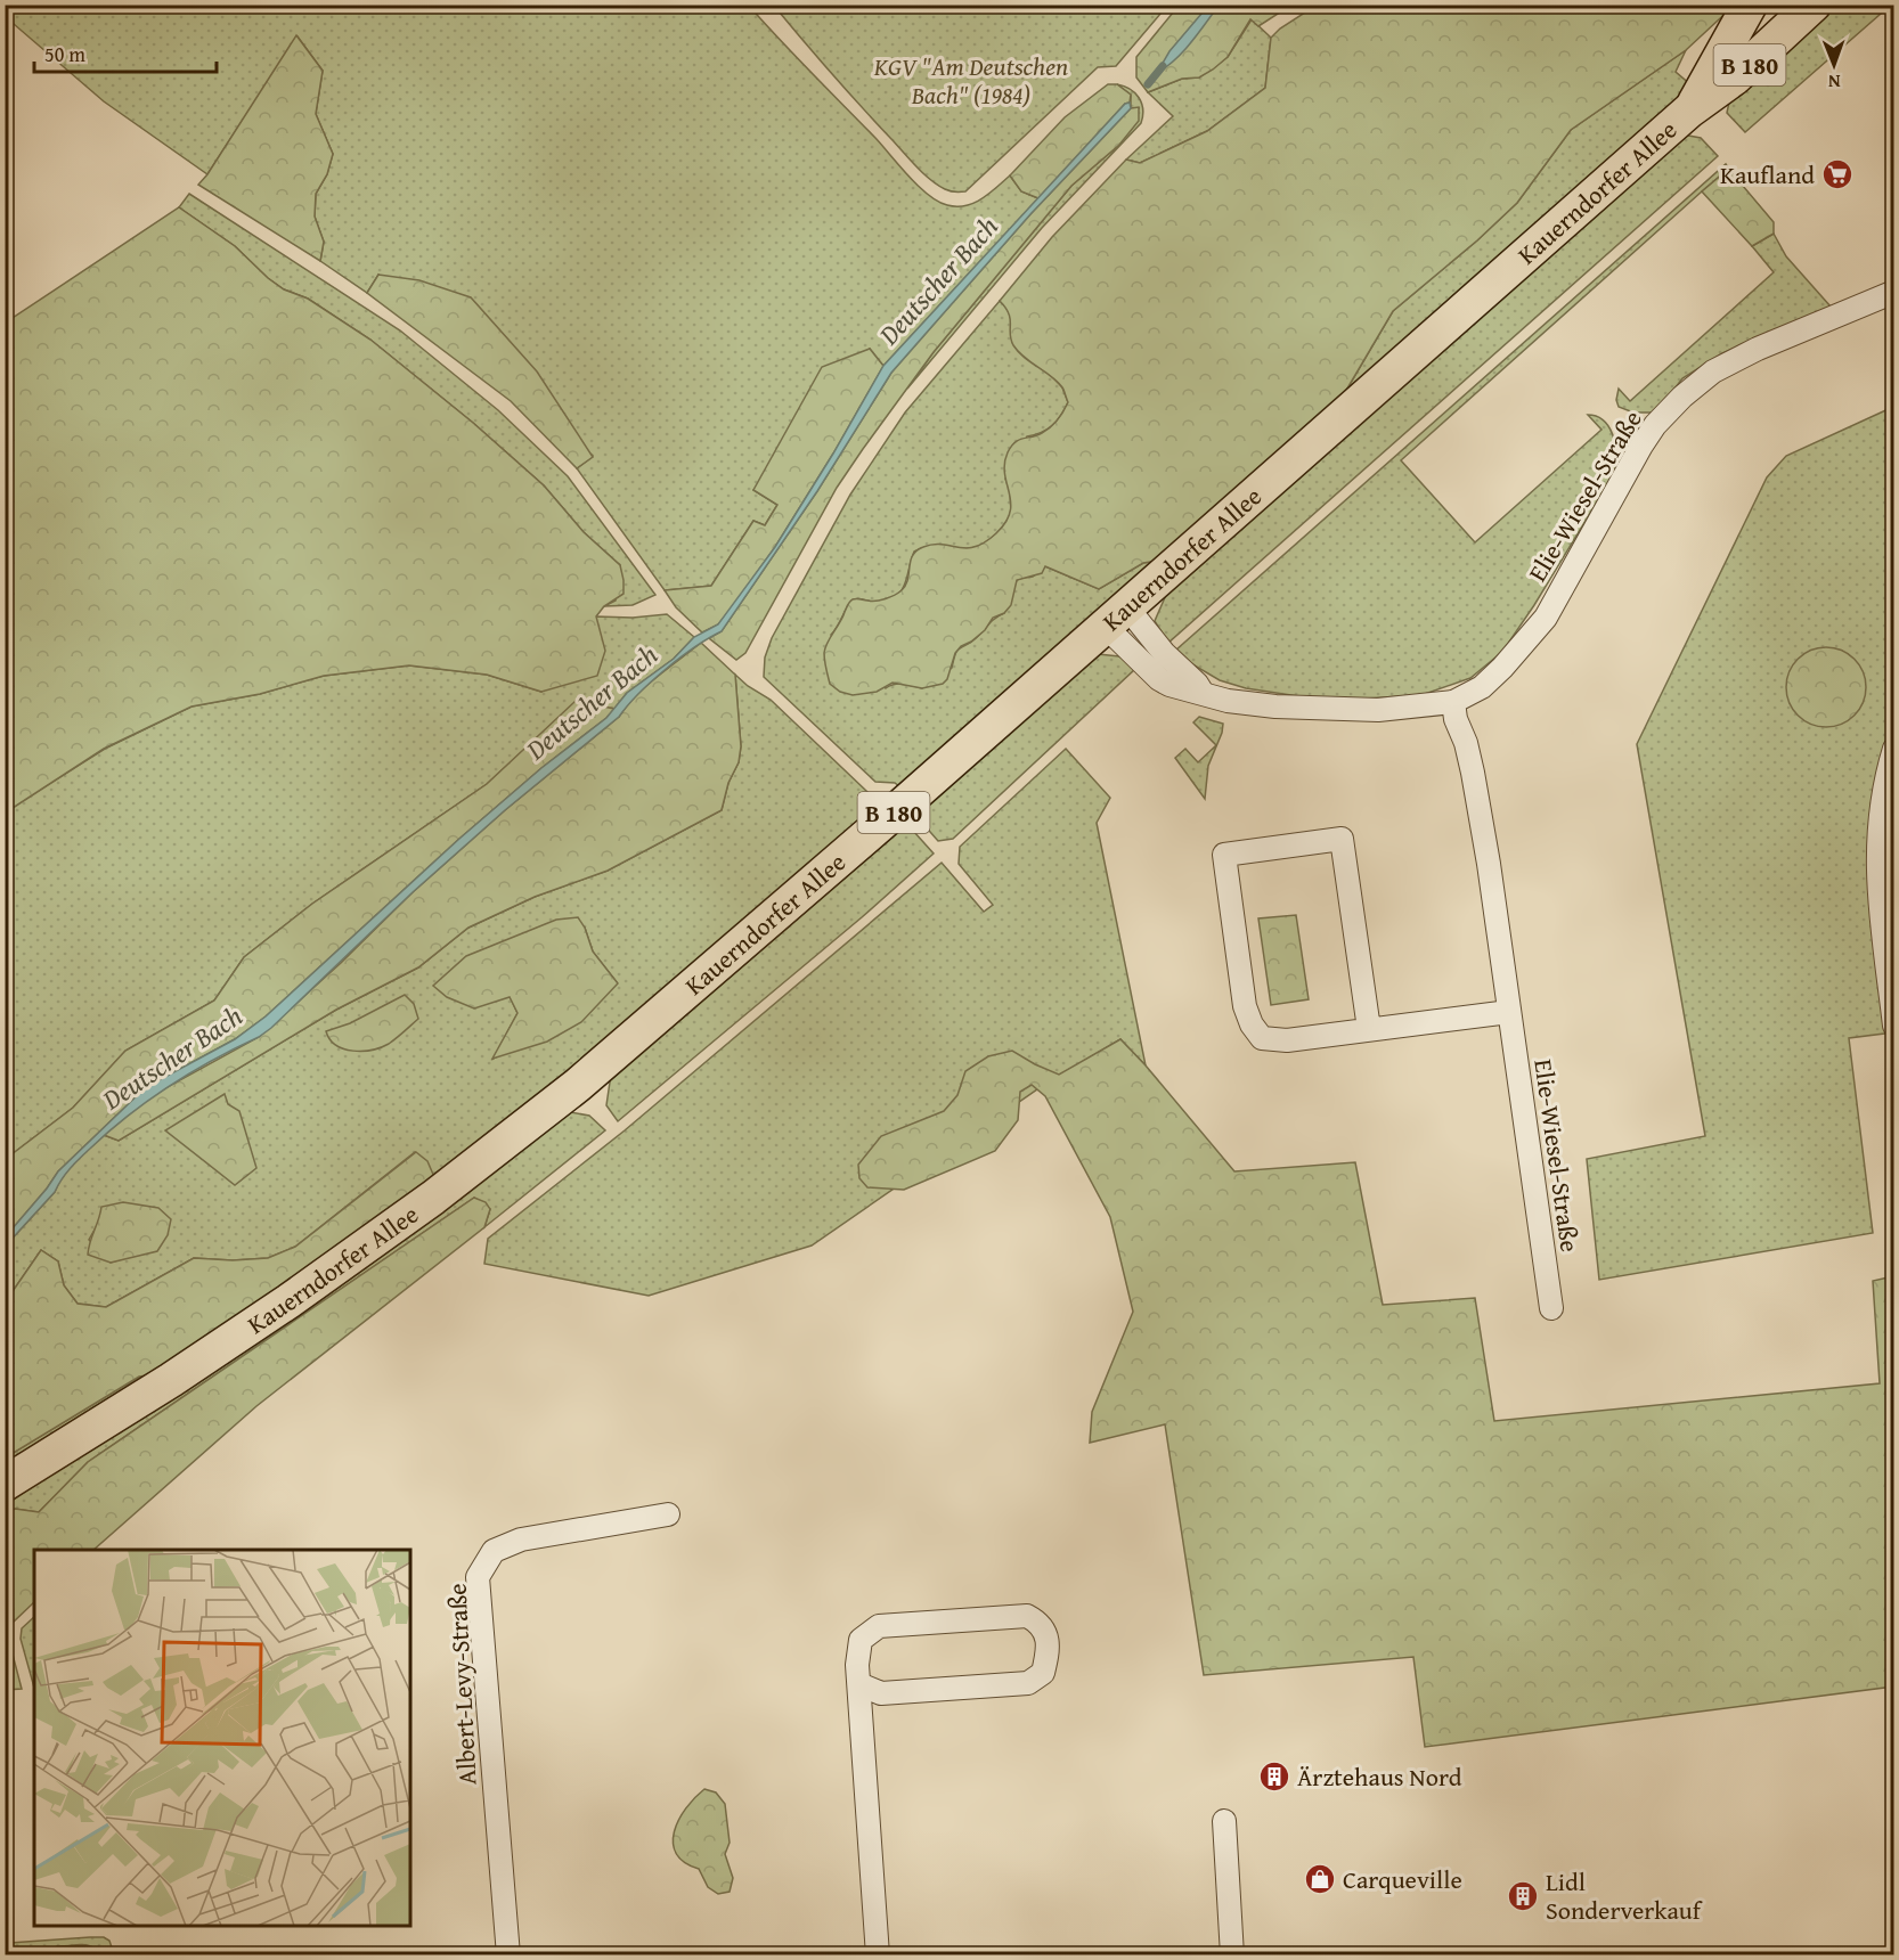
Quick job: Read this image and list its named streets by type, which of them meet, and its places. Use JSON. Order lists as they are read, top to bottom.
{
  "streets": {
    "main road": ["B 180", "Kauerndorfer Allee"],
    "street": ["Elie-Wiesel-Straße", "Albert-Levy-Straße"]
  },
  "crossings": [
    ["Kauerndorfer Allee", "Elie-Wiesel-Straße"]
  ],
  "water": ["Deutscher Bach"],
  "parks": ["KGV \"Am Deutschen Bach\" (1984)"],
  "places": {
    "supermarket": ["Kaufland"],
    "building": ["Ärztehaus Nord", "Lidl Sonderverkauf"],
    "shop": ["Carqueville"]
  },
  "scale_bar": "50 m",
  "north": "bottom"
}
